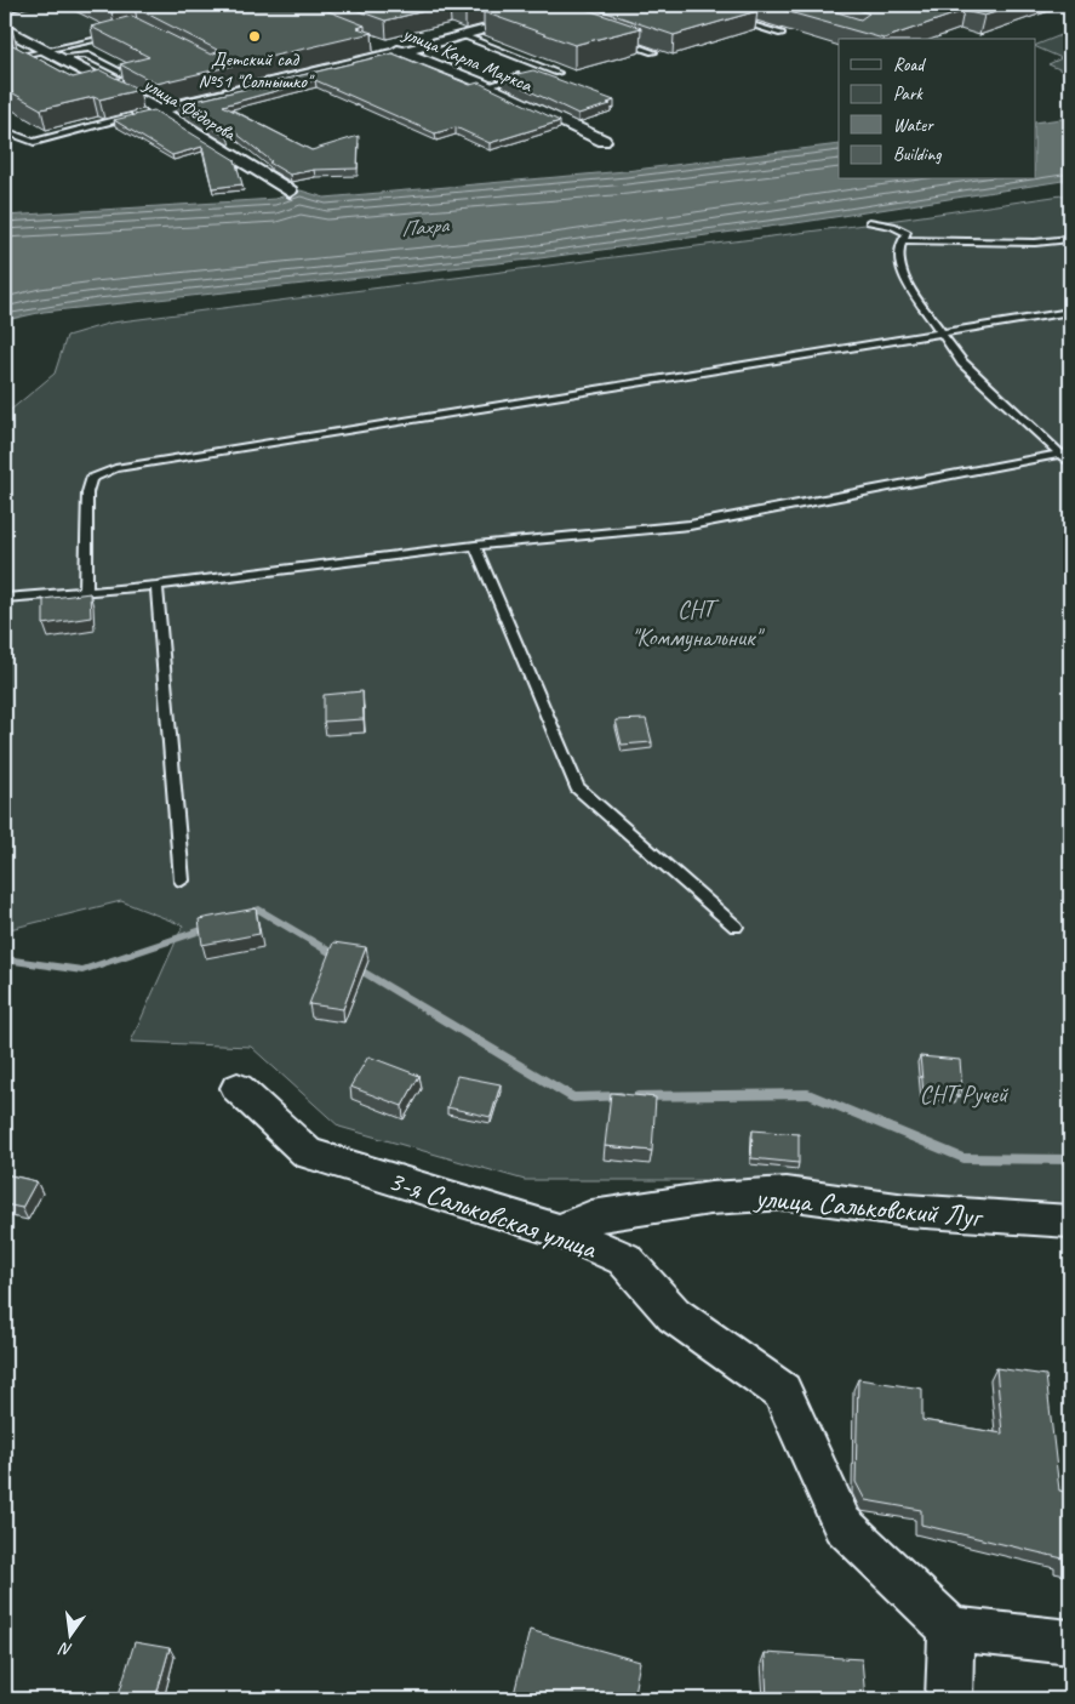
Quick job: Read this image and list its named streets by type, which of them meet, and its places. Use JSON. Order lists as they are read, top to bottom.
{
  "streets": {
    "street": [
      "улица Карла Маркса",
      "улица Фёдорова",
      "улица Сальковский Луг",
      "3-я Сальковская улица"
    ]
  },
  "crossings": [
    ["улица Сальковский Луг", "3-я Сальковская улица"]
  ],
  "water": ["Пахра"],
  "parks": ["СНТ \"Коммунальник\"", "СНТ Ручей"],
  "places": ["Детский сад №51 \"Солнышко\""],
  "legend": [
    "Road",
    "Park",
    "Water",
    "Building"
  ],
  "north": "bottom"
}
